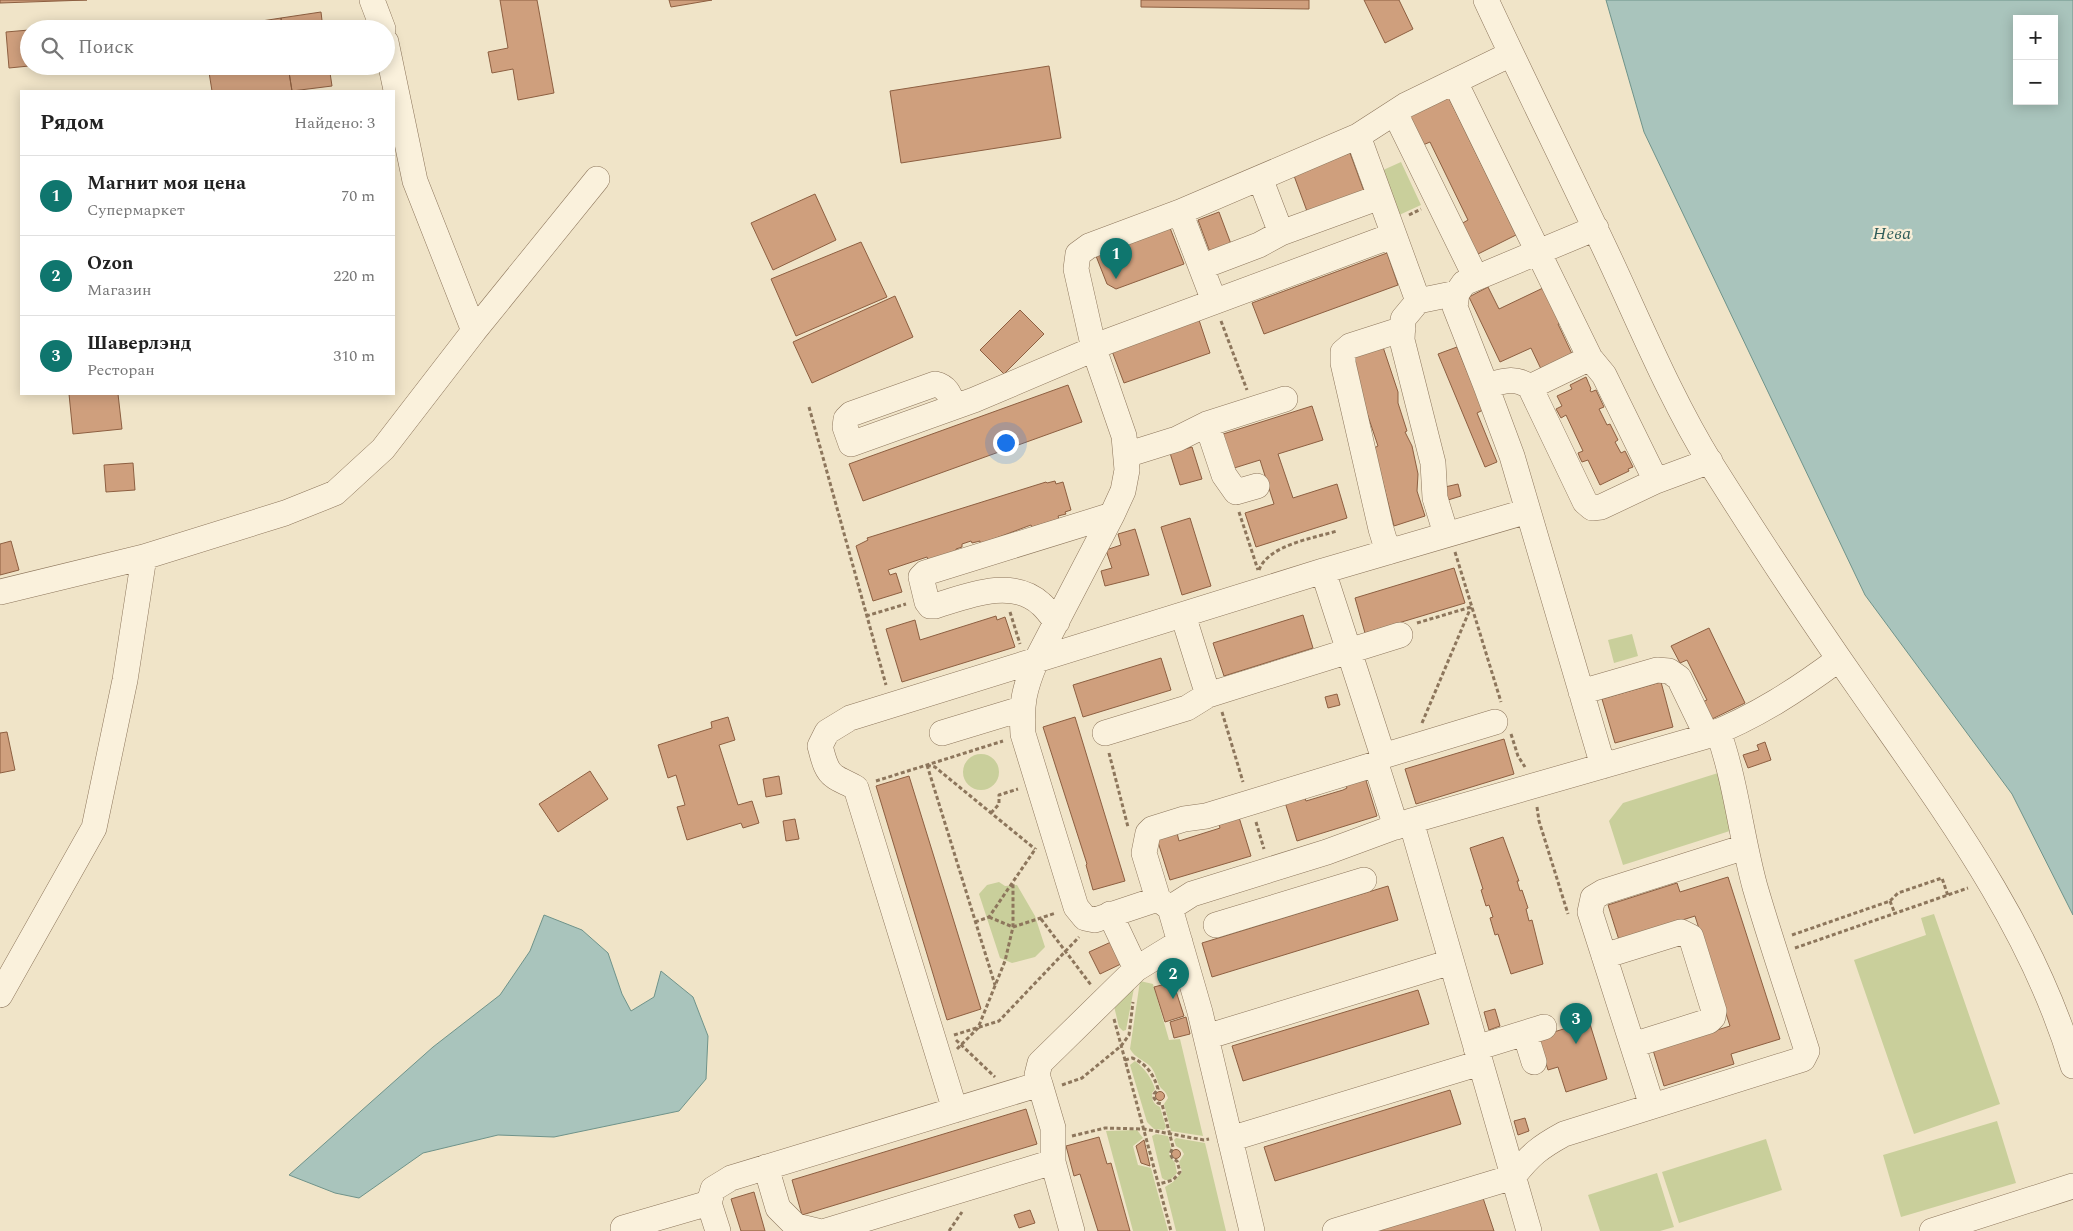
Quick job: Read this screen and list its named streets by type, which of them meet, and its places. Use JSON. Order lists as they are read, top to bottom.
{
  "water": ["Нева"],
  "page": {
    "map_buttons": ["+", "−"],
    "search": "Поиск",
    "heading": ["Рядом", "Найдено: 3"],
    "list": [
      {
        "mark": "1",
        "name": "Магнит моя цена",
        "note": "Супермаркет",
        "value": "70 m"
      },
      {
        "mark": "2",
        "name": "Ozon",
        "note": "Магазин",
        "value": "220 m"
      },
      {
        "mark": "3",
        "name": "Шаверлэнд",
        "note": "Ресторан",
        "value": "310 m"
      }
    ],
    "pins": ["1", "2", "3"]
  }
}
